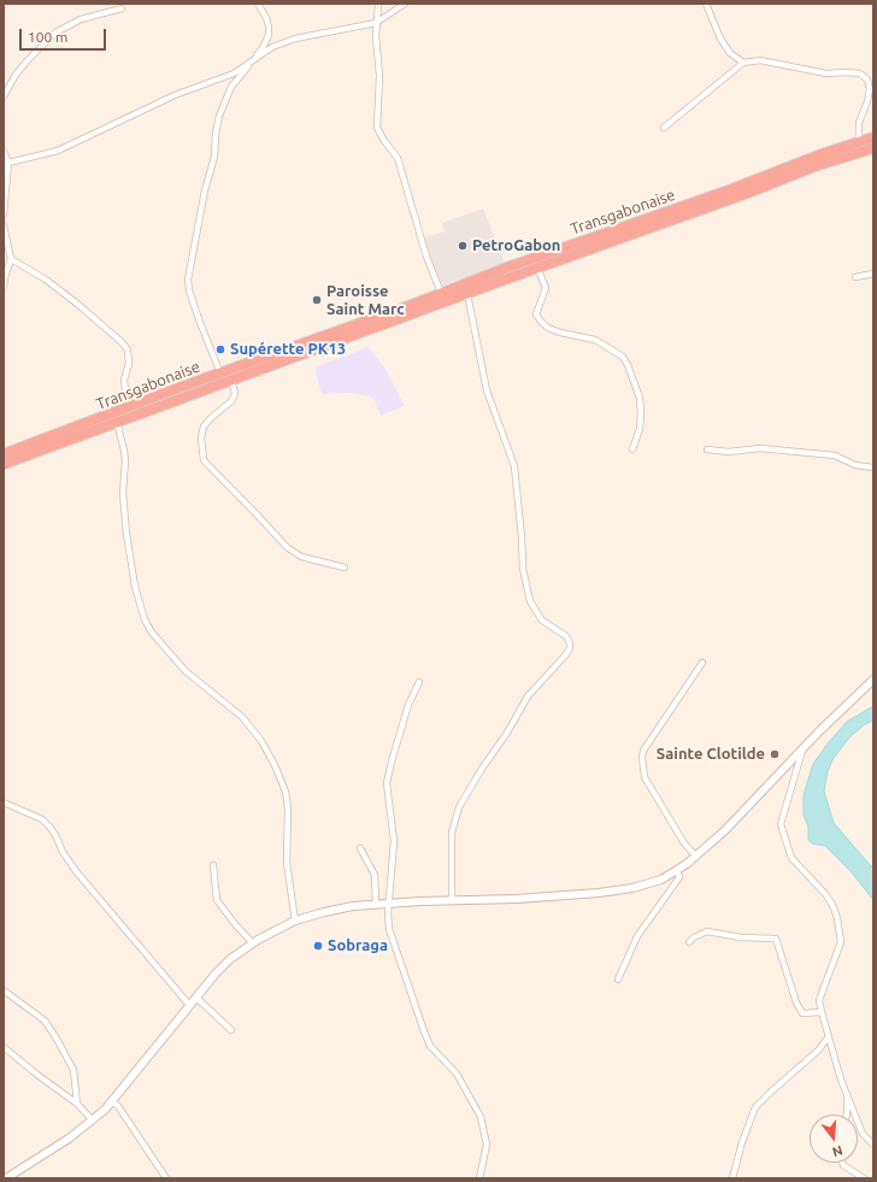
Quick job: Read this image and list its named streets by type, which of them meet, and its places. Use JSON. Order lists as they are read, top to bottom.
{
  "streets": {
    "highway": ["Transgabonaise"]
  },
  "places": [
    "PetroGabon",
    "Paroisse Saint Marc",
    "Supérette PK13",
    "Sainte Clotilde",
    "Sobraga"
  ],
  "scale_bar": "100 m",
  "north": "bottom"
}
